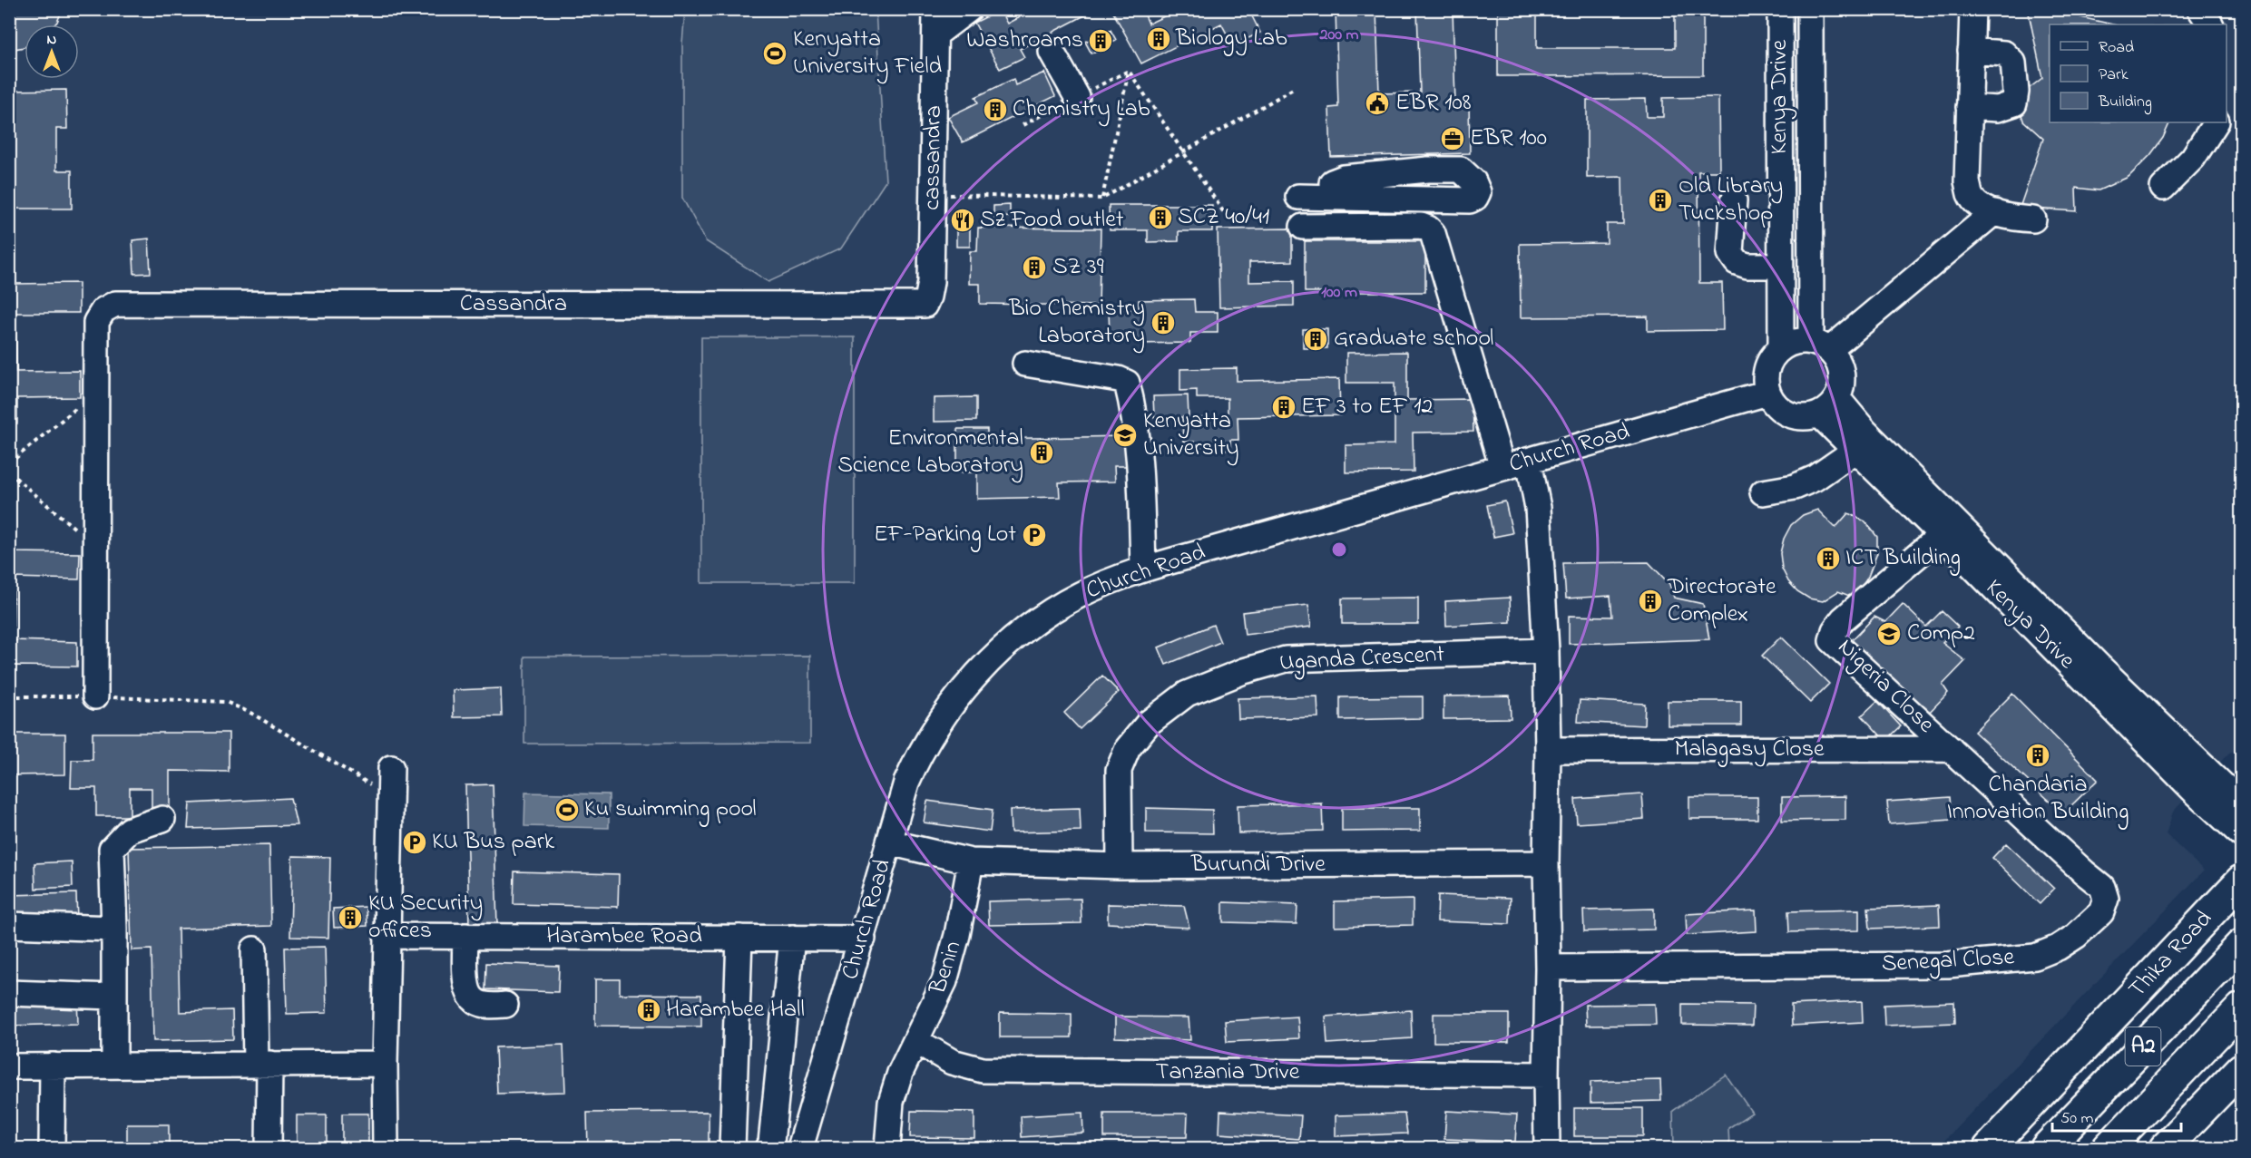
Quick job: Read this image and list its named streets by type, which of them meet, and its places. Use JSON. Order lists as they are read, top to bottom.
{
  "streets": {
    "main road": ["Thika Road", "A2"],
    "lane": [
      "Kenya Drive",
      "cassandra",
      "Cassandra",
      "Church Road",
      "Uganda Crescent",
      "Nigeria Close",
      "Malagasy Close",
      "Burundi Drive",
      "Harambee Road",
      "Senegal Close",
      "Benin",
      "Tanzania Drive"
    ]
  },
  "crossings": [
    ["Kenya Drive", "Church Road"],
    ["Kenya Drive", "Nigeria Close"],
    ["cassandra", "Cassandra"],
    ["Church Road", "Harambee Road"],
    ["Uganda Crescent", "Burundi Drive"],
    ["Nigeria Close", "Malagasy Close"],
    ["Nigeria Close", "Senegal Close"],
    ["Malagasy Close", "Senegal Close"],
    ["Burundi Drive", "Benin"],
    ["Benin", "Tanzania Drive"]
  ],
  "places": {
    "building": [
      "Biology Lab",
      "Washroams",
      "Chemistry Lab",
      "Old Library Tuckshop",
      "SCZ 40/41",
      "SZ 39",
      "Bio Chemistry Laboratory",
      "Graduate school",
      "EF 3 to EF 12",
      "Environmental Science Laboratory",
      "ICT Building",
      "Directorate Complex",
      "Chandaria Innovation Building",
      "KU Security offices",
      "Harambee Hall"
    ],
    "sports": ["Kenyatta University Field", "Ku swimming pool"],
    "public building": ["EBR 108"],
    "office": ["EBR 100"],
    "restaurant": ["Sz Food outlet"],
    "school or university": ["Kenyatta University", "Comp2"],
    "parking": ["EF-Parking Lot", "KU Bus park"]
  },
  "legend": ["Road", "Park", "Building"],
  "scale_bar": "50 m",
  "north": "top",
  "rings": ["200 m", "100 m"]
}
